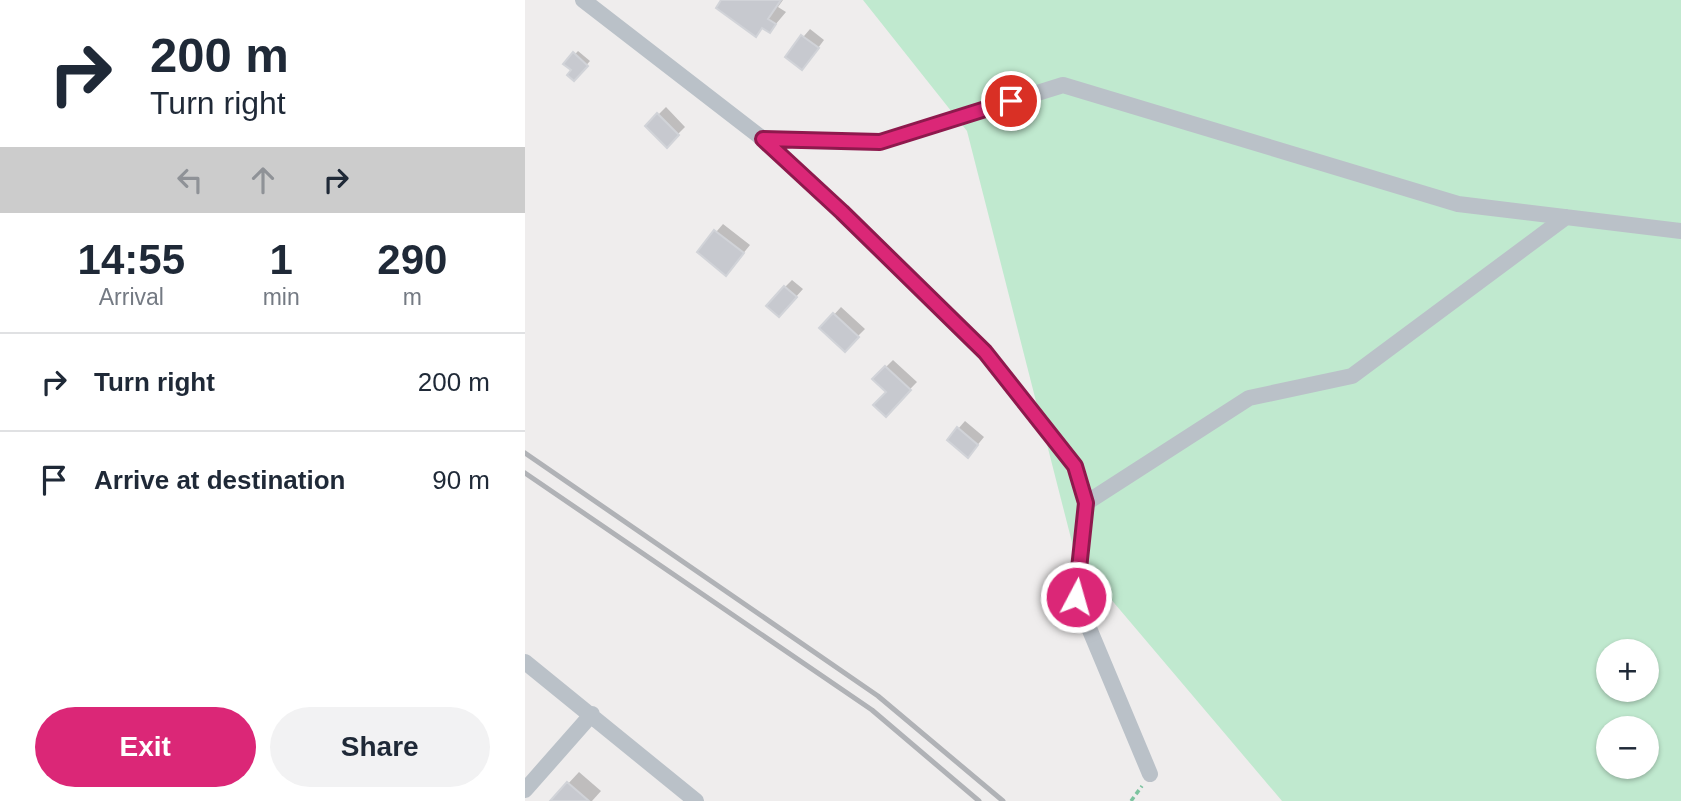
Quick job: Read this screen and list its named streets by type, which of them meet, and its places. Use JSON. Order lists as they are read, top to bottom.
{
  "page": {
    "turn": ["200 m", "Turn right"],
    "eta": [
      "14:55",
      "Arrival",
      "1",
      "min",
      "290",
      "m"
    ],
    "list": [
      {
        "name": "Turn right",
        "value": "200 m"
      },
      {
        "name": "Arrive at destination",
        "value": "90 m"
      }
    ],
    "map_buttons": ["+", "−"],
    "buttons": ["Exit", "Share"]
  }
}
